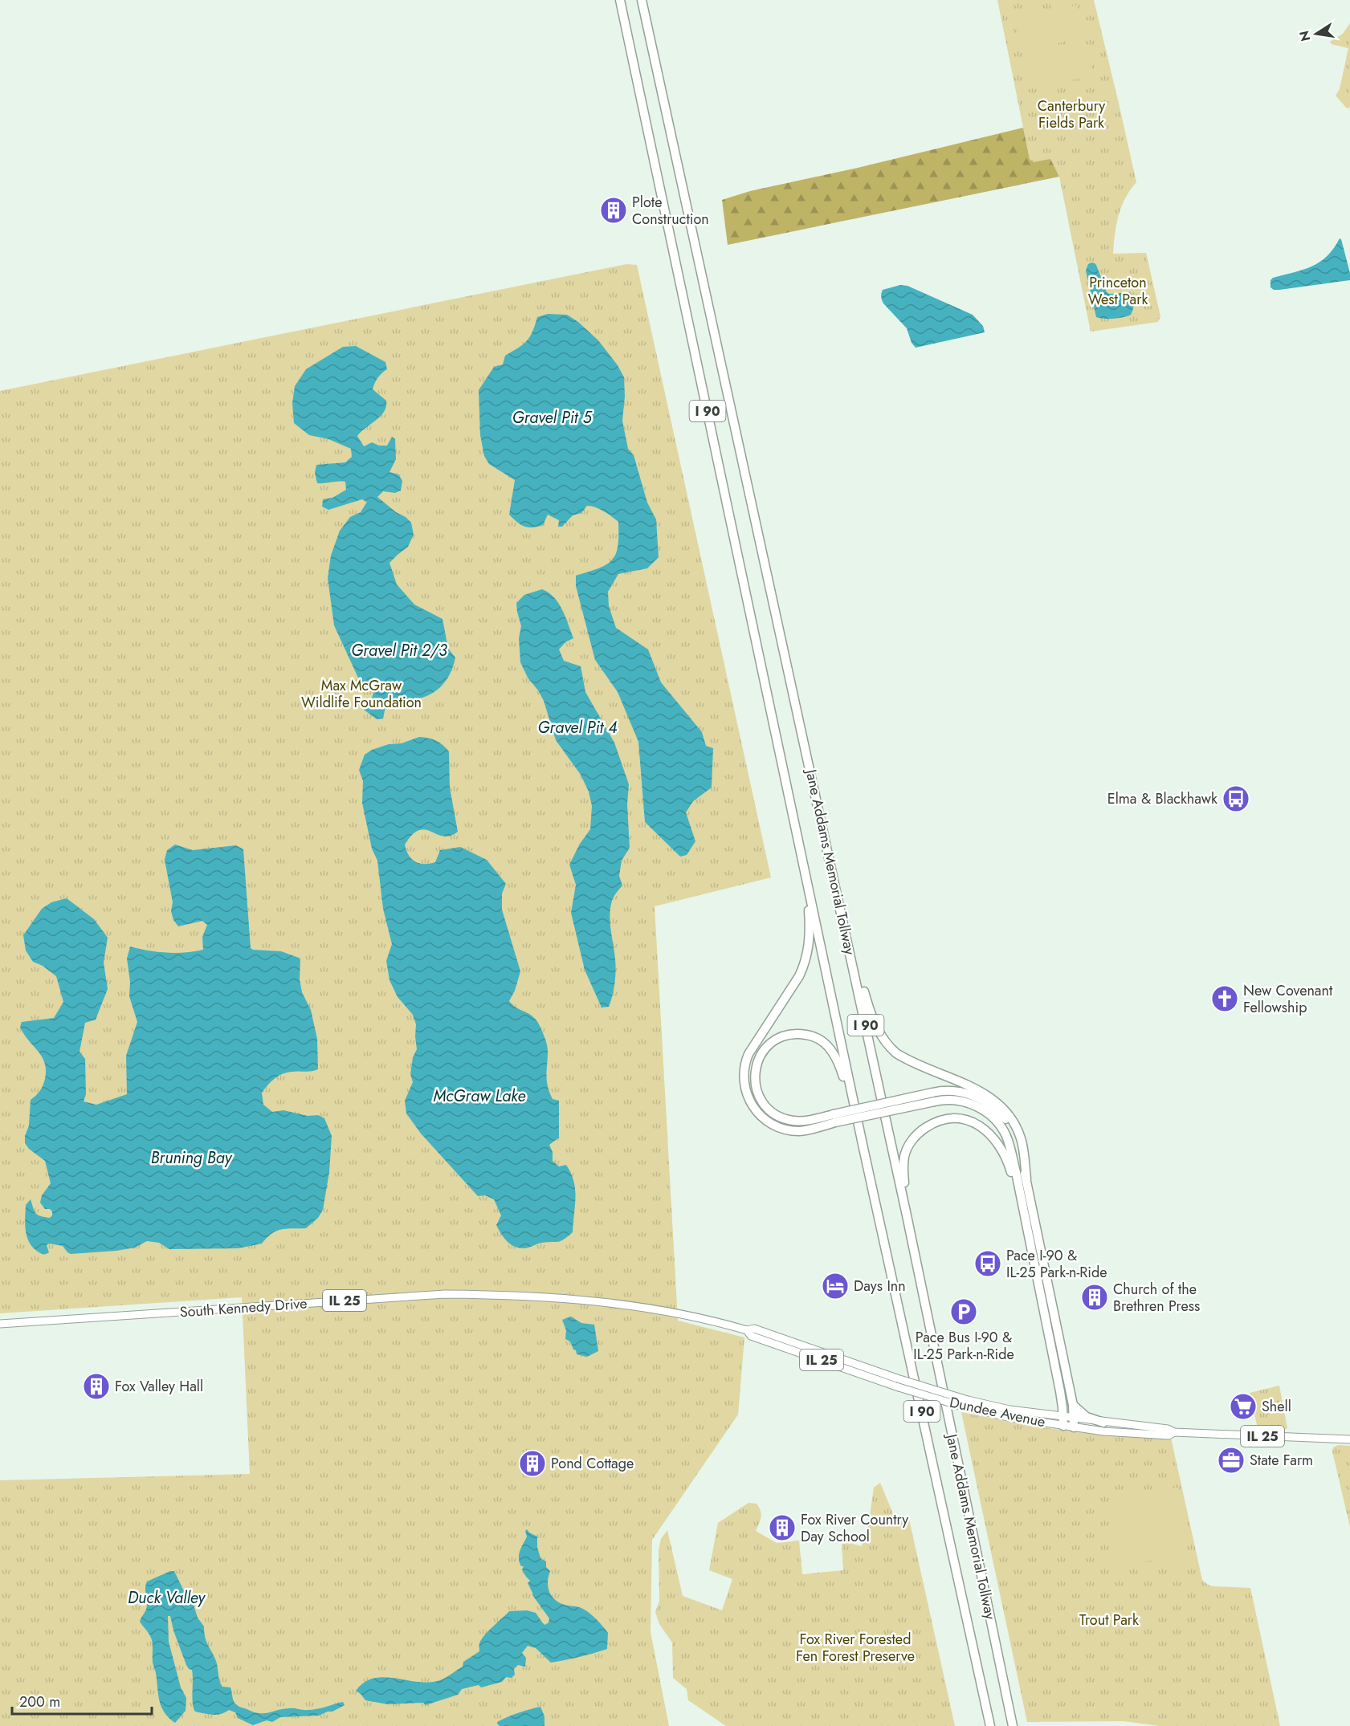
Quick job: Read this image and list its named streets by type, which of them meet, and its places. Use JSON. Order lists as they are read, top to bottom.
{
  "streets": {
    "highway": ["I 90", "Jane Addams Memorial Tollway"],
    "main road": ["IL 25", "South Kennedy Drive", "Dundee Avenue"]
  },
  "crossings": [
    ["South Kennedy Drive", "Dundee Avenue"]
  ],
  "water": [
    "Gravel Pit 5",
    "Gravel Pit 2/3",
    "Gravel Pit 4",
    "McGraw Lake",
    "Bruning Bay",
    "Duck Valley"
  ],
  "parks": [
    "Canterbury Fields Park",
    "Princeton West Park",
    "Max McGraw Wildlife Foundation",
    "Trout Park",
    "Fox River Forested Fen Forest Preserve"
  ],
  "places": {
    "building": [
      "Plote Construction",
      "Church of the Brethren Press",
      "Fox Valley Hall",
      "Pond Cottage",
      "Fox River Country Day School"
    ],
    "bus stop": ["Elma & Blackhawk", "Pace I-90 & IL-25 Park-n-Ride"],
    "church": ["New Covenant Fellowship"],
    "hotel": ["Days Inn"],
    "parking": ["Pace Bus I-90 & IL-25 Park-n-Ride"],
    "supermarket": ["Shell"],
    "office": ["State Farm"]
  },
  "scale_bar": "200 m",
  "north": "left"
}
